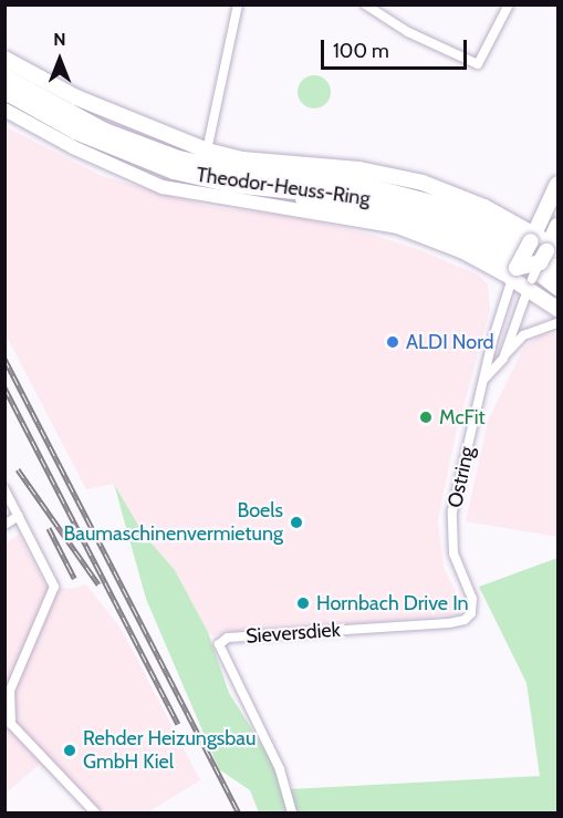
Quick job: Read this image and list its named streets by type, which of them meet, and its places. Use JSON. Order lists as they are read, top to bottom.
{
  "streets": {
    "highway": ["Theodor-Heuss-Ring"],
    "main road": ["Ostring"],
    "street": ["Sieversdiek"]
  },
  "crossings": [
    ["Theodor-Heuss-Ring", "Ostring"],
    ["Ostring", "Sieversdiek"]
  ],
  "places": [
    "ALDI Nord",
    "McFit",
    "Boels Baumaschinenvermietung",
    "Hornbach Drive In",
    "Rehder Heizungsbau GmbH Kiel"
  ],
  "scale_bar": "100 m",
  "north": "top"
}
